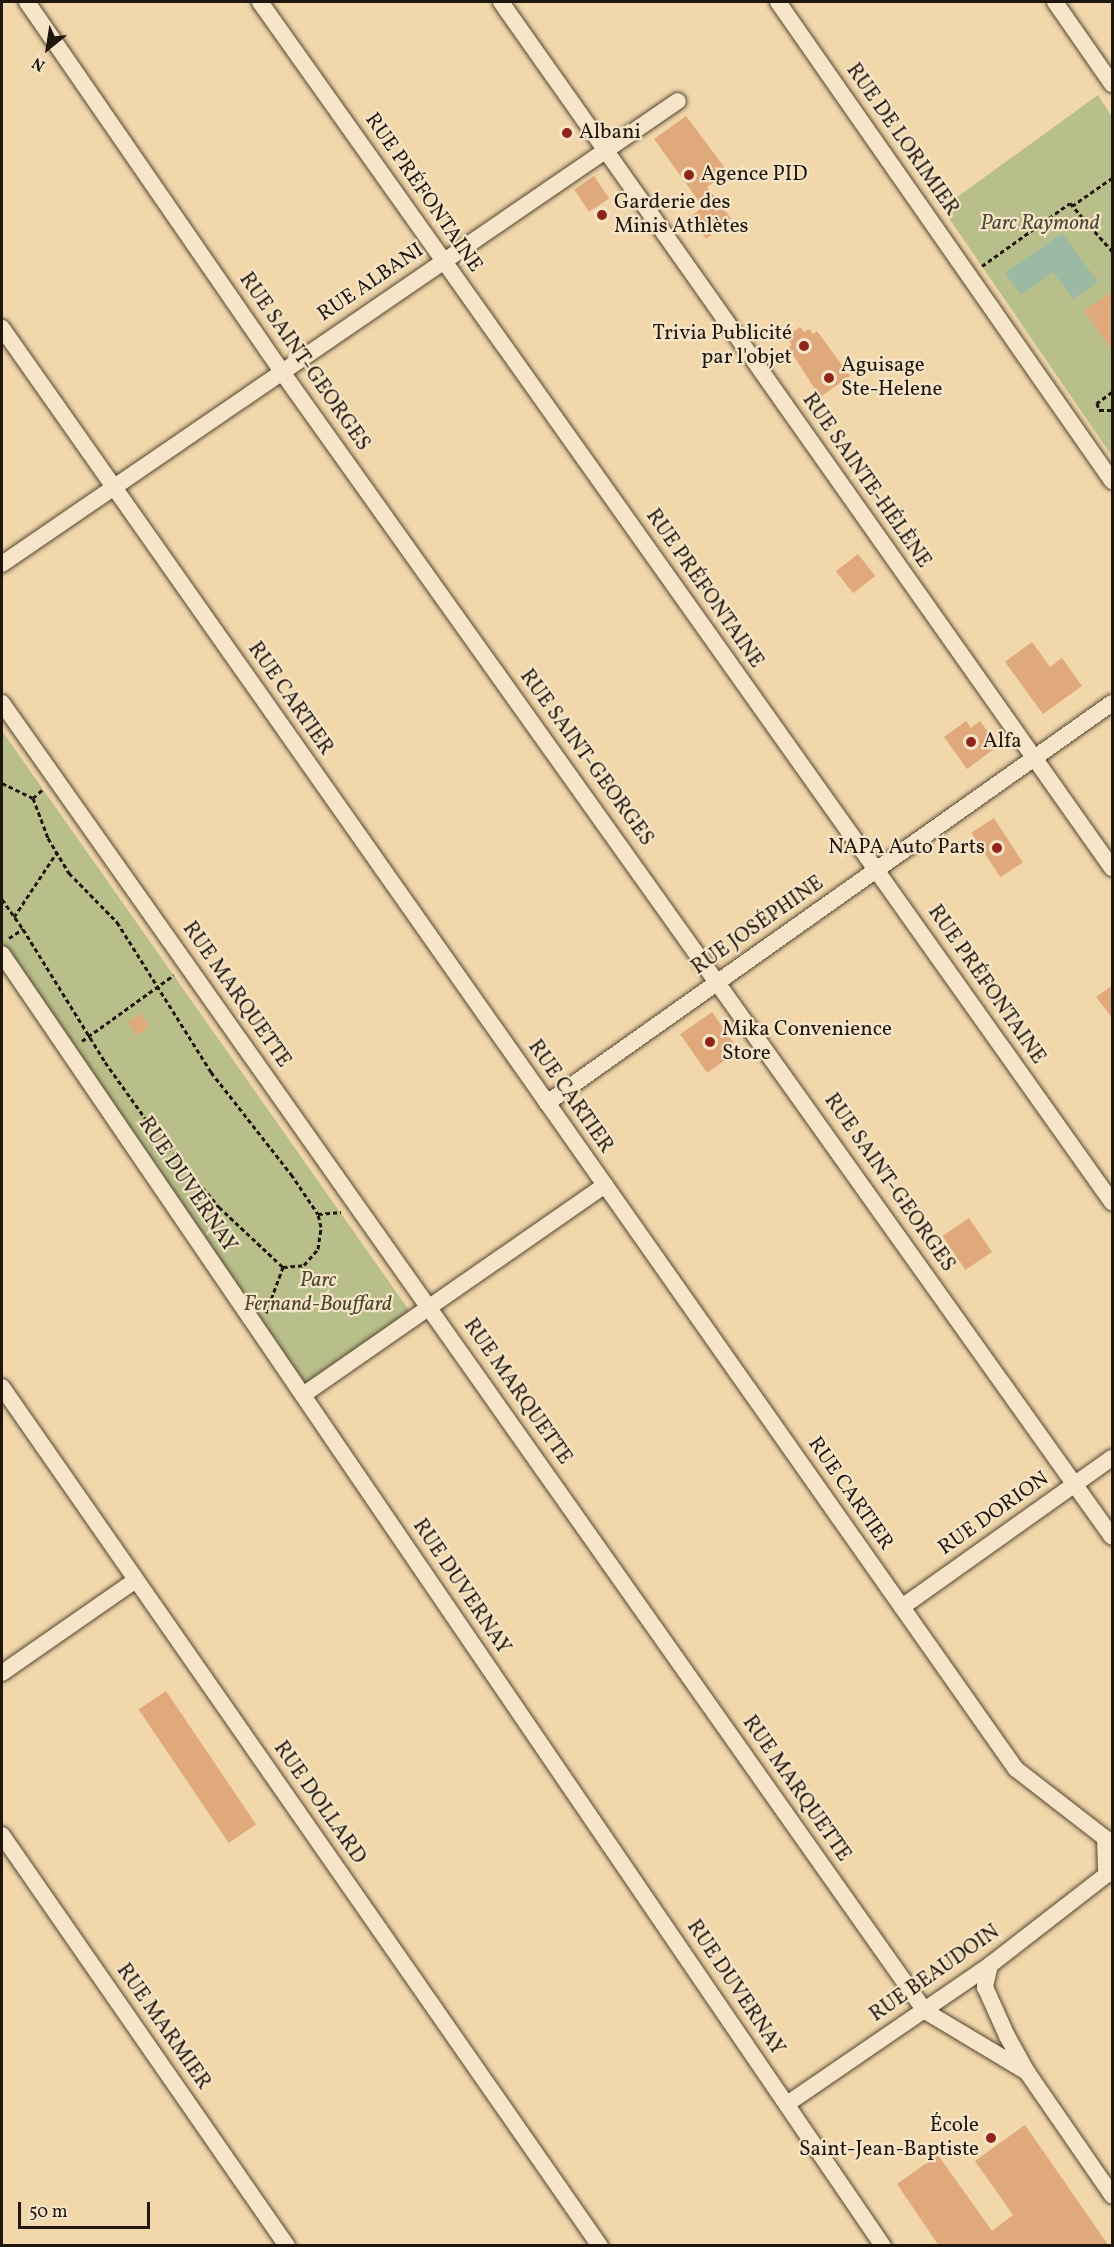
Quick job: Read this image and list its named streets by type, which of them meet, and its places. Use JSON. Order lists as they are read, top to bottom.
{
  "streets": {
    "street": [
      "RUE DE LORIMIER",
      "RUE PRÉFONTAINE",
      "RUE ALBANI",
      "RUE SAINT-GEORGES",
      "RUE SAINTE-HÉLÈNE",
      "RUE CARTIER",
      "RUE JOSÉPHINE",
      "RUE MARQUETTE",
      "RUE DUVERNAY",
      "RUE DORION",
      "RUE DOLLARD",
      "RUE BEAUDOIN",
      "RUE MARMIER"
    ]
  },
  "crossings": [
    ["RUE PRÉFONTAINE", "RUE ALBANI"],
    ["RUE PRÉFONTAINE", "RUE JOSÉPHINE"],
    ["RUE ALBANI", "RUE SAINT-GEORGES"],
    ["RUE ALBANI", "RUE SAINTE-HÉLÈNE"],
    ["RUE ALBANI", "RUE CARTIER"],
    ["RUE SAINT-GEORGES", "RUE JOSÉPHINE"],
    ["RUE SAINT-GEORGES", "RUE DORION"],
    ["RUE SAINTE-HÉLÈNE", "RUE JOSÉPHINE"],
    ["RUE CARTIER", "RUE JOSÉPHINE"],
    ["RUE CARTIER", "RUE DORION"],
    ["RUE CARTIER", "RUE BEAUDOIN"],
    ["RUE MARQUETTE", "RUE BEAUDOIN"],
    ["RUE DUVERNAY", "RUE BEAUDOIN"]
  ],
  "parks": ["Parc Raymond", "Parc Fernand-Bouffard"],
  "places": [
    "Albani",
    "Agence PID",
    "Garderie des Minis Athlètes",
    "Trivia Publicité par l'objet",
    "Aguisage Ste-Helene",
    "Alfa",
    "NAPA Auto Parts",
    "Mika Convenience Store",
    "École Saint-Jean-Baptiste"
  ],
  "scale_bar": "50 m",
  "north": "bottom left"
}
